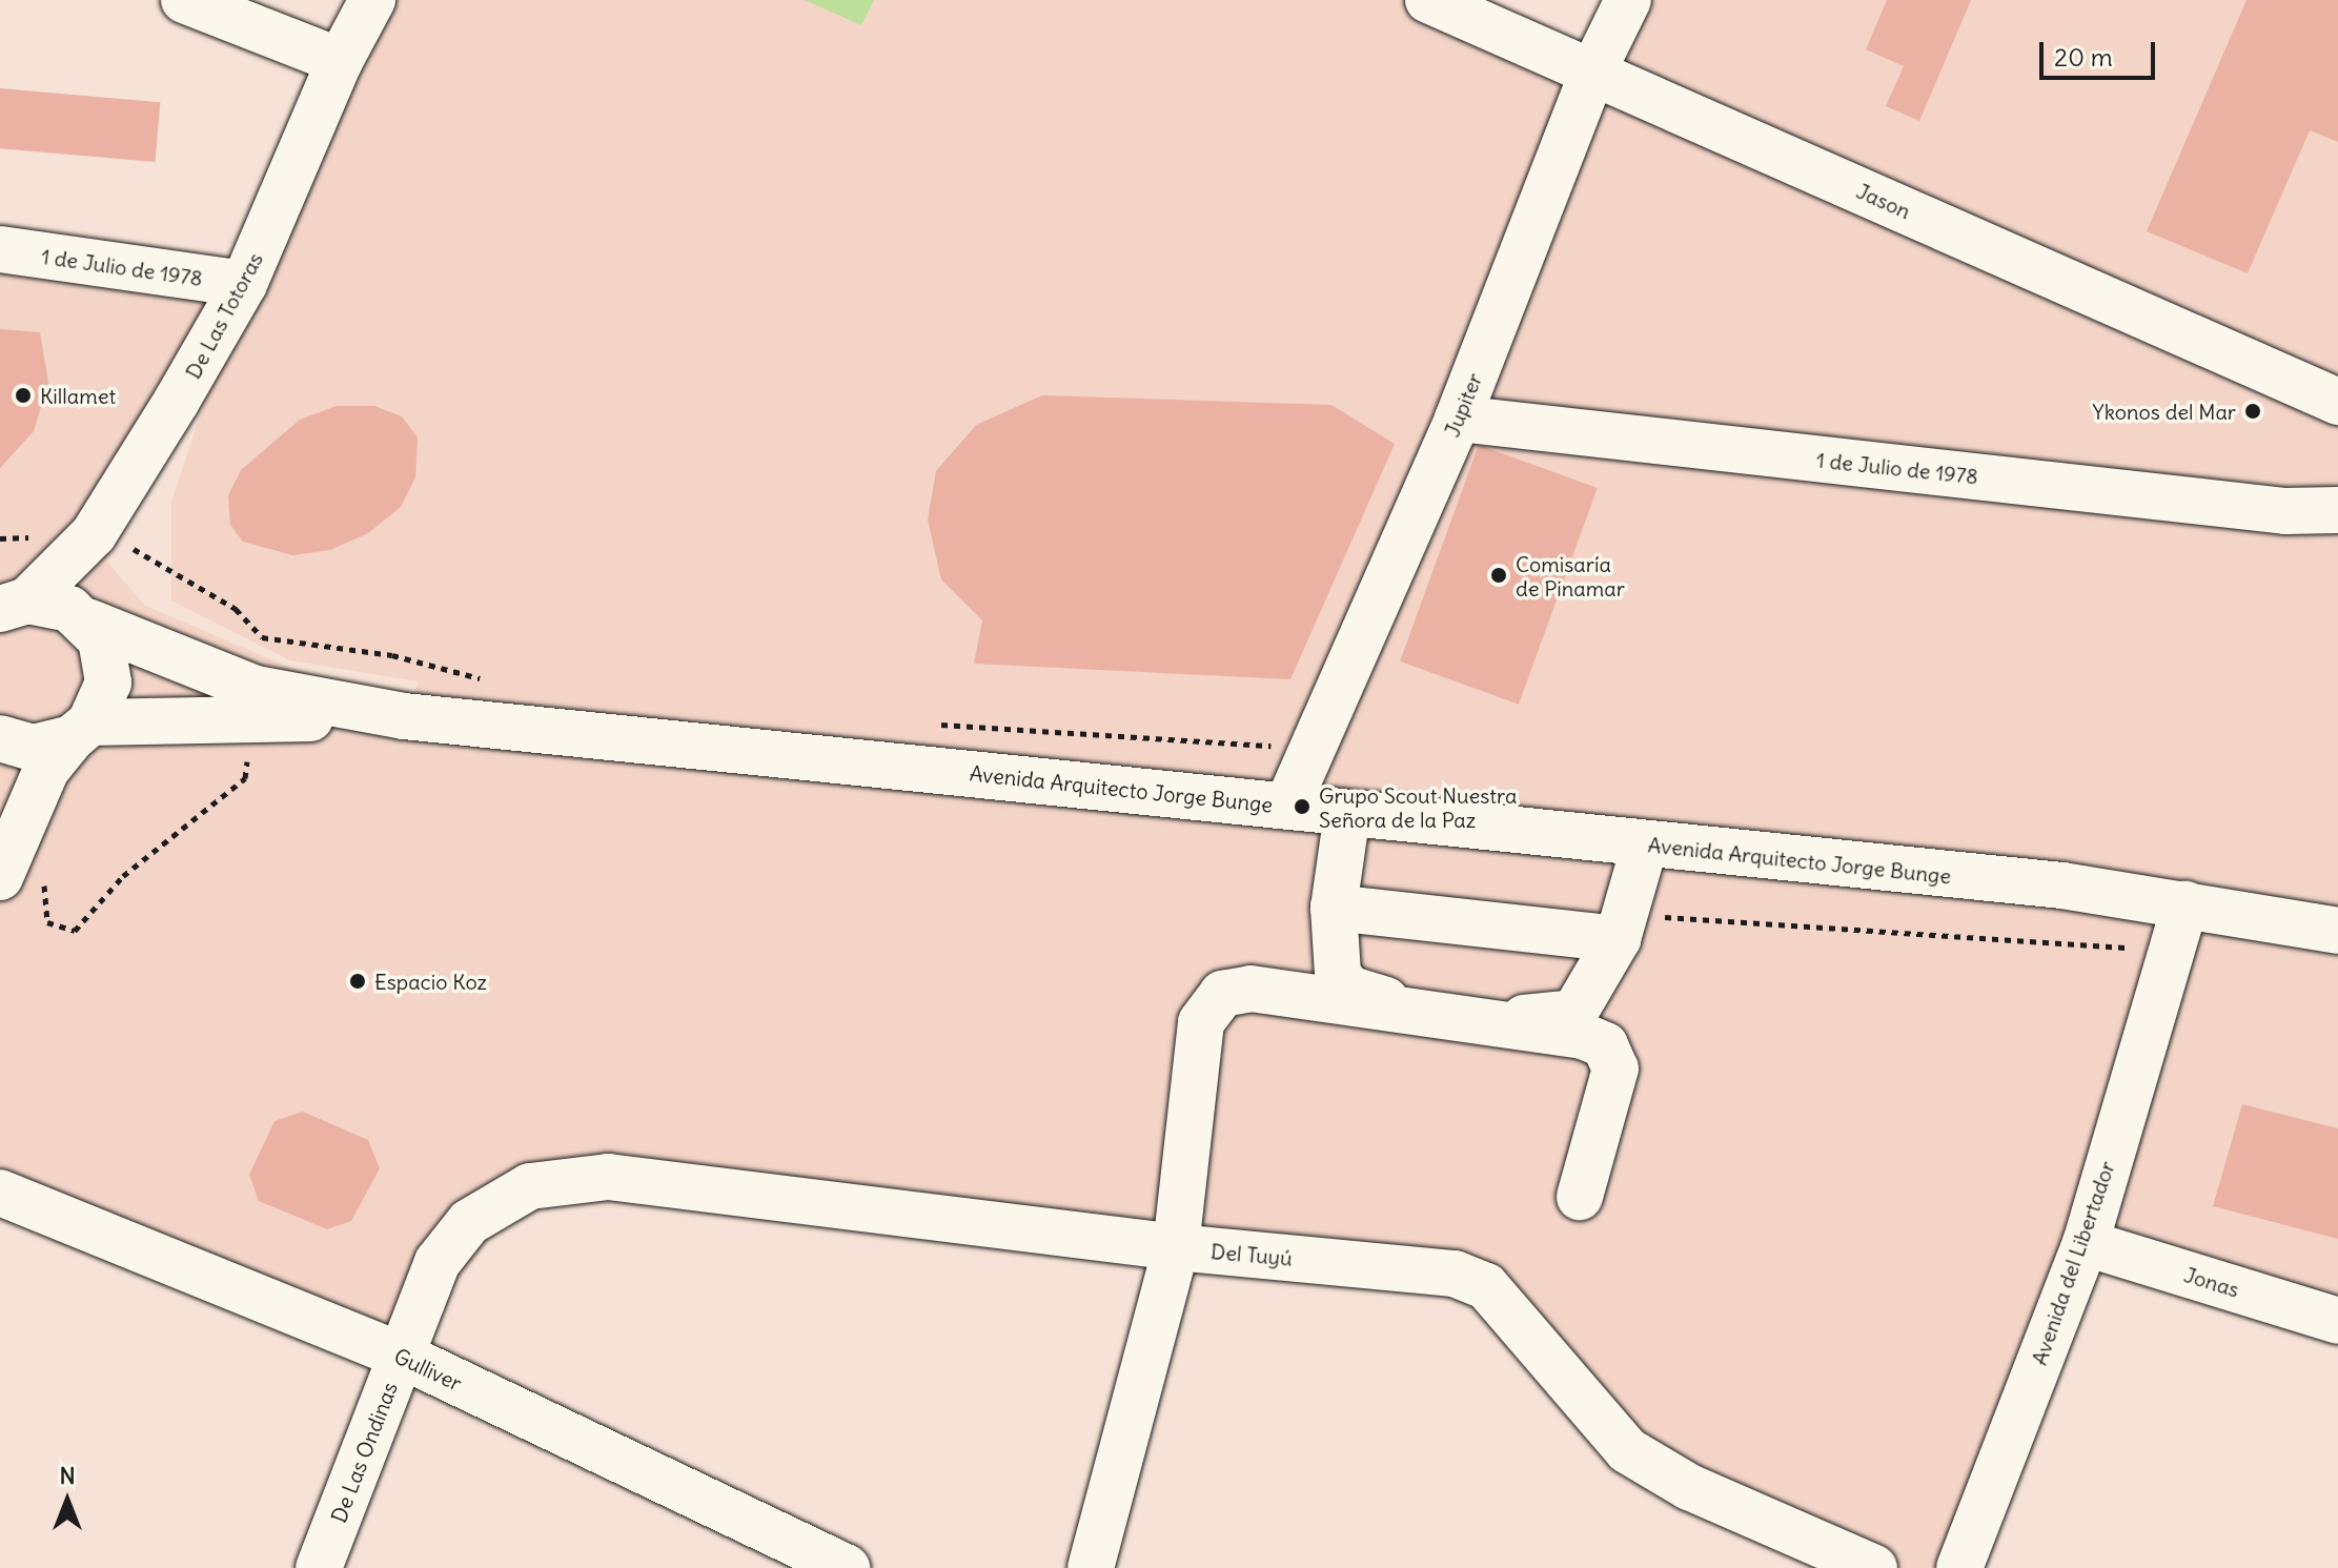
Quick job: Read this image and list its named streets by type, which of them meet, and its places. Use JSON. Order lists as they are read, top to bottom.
{
  "streets": {
    "street": [
      "Jason",
      "1 de Julio de 1978",
      "De Las Totoras",
      "Jupiter",
      "Avenida Arquitecto Jorge Bunge",
      "Del Tuyú",
      "Avenida del Libertador",
      "Jonas",
      "Gulliver",
      "De Las Ondinas"
    ]
  },
  "crossings": [
    ["Jason", "Jupiter"],
    ["1 de Julio de 1978", "De Las Totoras"],
    ["1 de Julio de 1978", "Jupiter"],
    ["De Las Totoras", "Avenida Arquitecto Jorge Bunge"],
    ["Jupiter", "Avenida Arquitecto Jorge Bunge"],
    ["Avenida Arquitecto Jorge Bunge", "Avenida del Libertador"],
    ["Del Tuyú", "De Las Ondinas"],
    ["Avenida del Libertador", "Jonas"],
    ["Gulliver", "De Las Ondinas"]
  ],
  "places": [
    "Killamet",
    "Ykonos del Mar",
    "Comisaría de Pinamar",
    "Grupo Scout Nuestra Señora de la Paz",
    "Espacio Koz"
  ],
  "scale_bar": "20 m",
  "north": "top"
}
